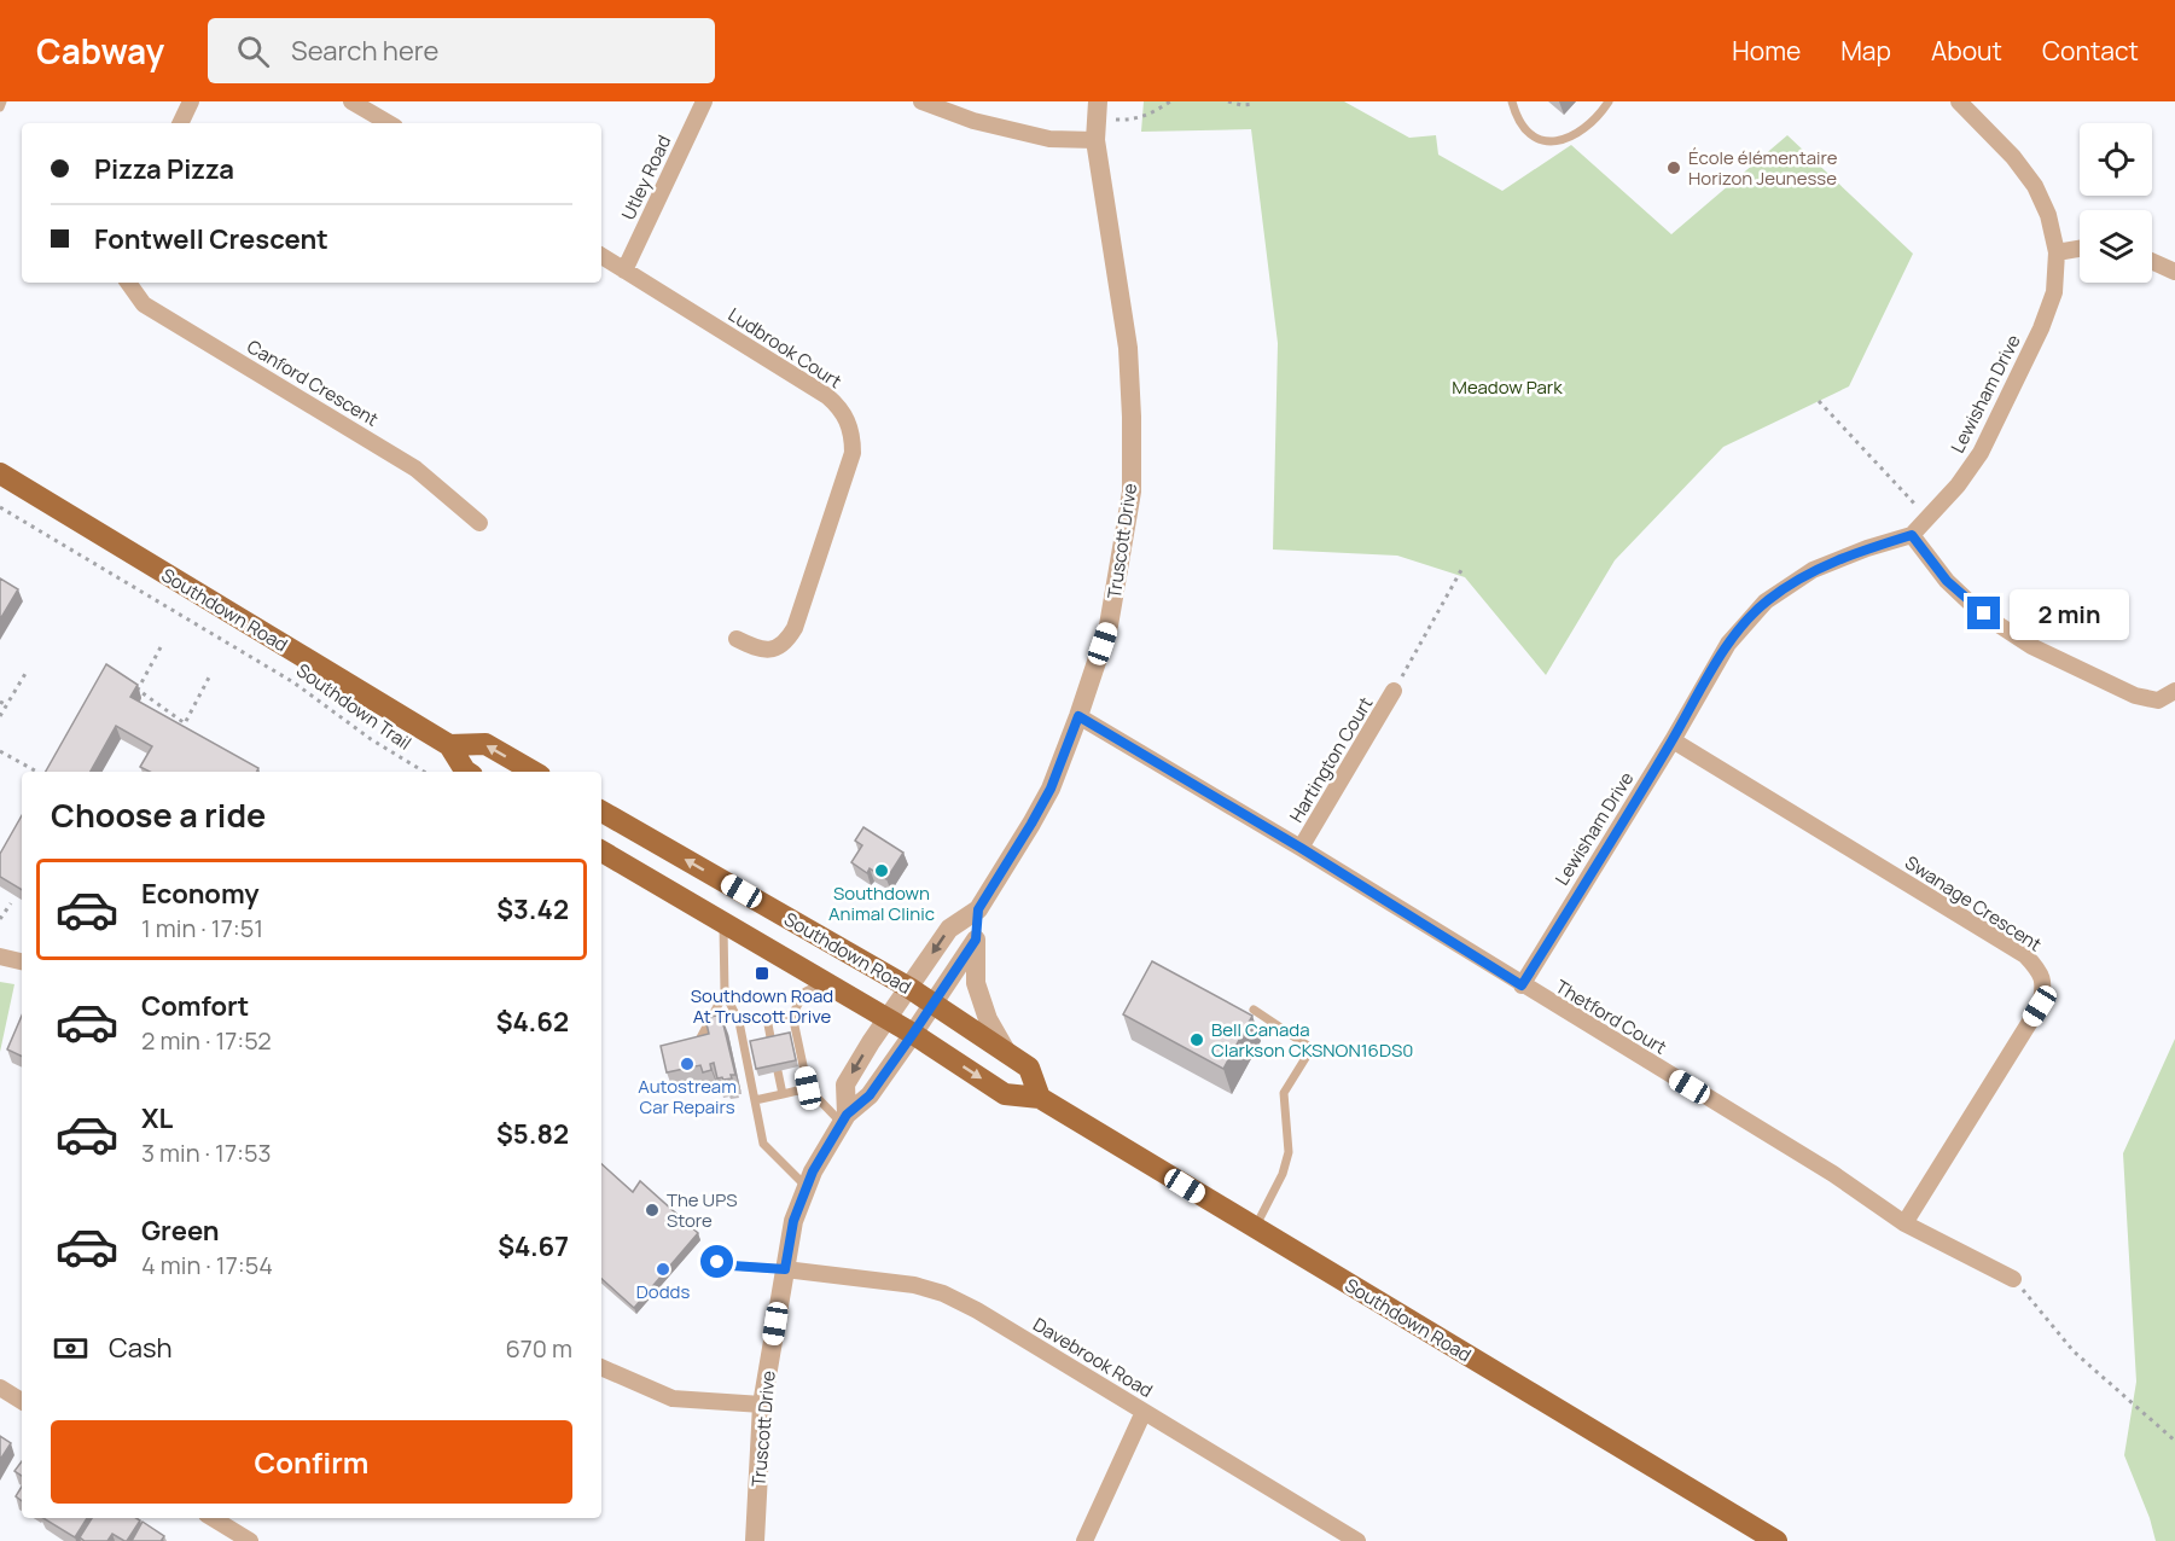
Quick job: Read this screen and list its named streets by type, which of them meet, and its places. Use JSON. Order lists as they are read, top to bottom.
{
  "streets": {
    "main road": ["Southdown Road"],
    "street": [
      "Utley Road",
      "Ludbrook Court",
      "Canford Crescent",
      "Lewisham Drive",
      "Truscott Drive",
      "Hartington Court",
      "Swanage Crescent",
      "Thetford Court",
      "Davebrook Road"
    ],
    "path": ["Southdown Trail"]
  },
  "crossings": [
    ["Utley Road", "Ludbrook Court"],
    ["Lewisham Drive", "Swanage Crescent"],
    ["Lewisham Drive", "Thetford Court"],
    ["Truscott Drive", "Southdown Road"],
    ["Truscott Drive", "Thetford Court"],
    ["Truscott Drive", "Davebrook Road"],
    ["Hartington Court", "Thetford Court"],
    ["Swanage Crescent", "Thetford Court"]
  ],
  "parks": ["Meadow Park"],
  "places": {
    "other": [
      "École élémentaire Horizon Jeunesse",
      "Southdown Animal Clinic",
      "Bell Canada Clarkson CKSNON16DS0",
      "Autostream Car Repairs",
      "The UPS Store",
      "Dodds"
    ],
    "transit": ["Southdown Road At Truscott Drive"]
  },
  "page": {
    "header": "Cabway",
    "search": "Search here",
    "nav": [
      "Home",
      "Map",
      "About",
      "Contact"
    ],
    "banner": ["Pizza Pizza", "Fontwell Crescent"],
    "bubble": "2 min",
    "heading": "Choose a ride",
    "list": [
      {
        "name": "Economy",
        "note": "1 min · 17:51",
        "value": "$3.42"
      },
      {
        "name": "Comfort",
        "note": "2 min · 17:52",
        "value": "$4.62"
      },
      {
        "name": "XL",
        "note": "3 min · 17:53",
        "value": "$5.82"
      },
      {
        "name": "Green",
        "note": "4 min · 17:54",
        "value": "$4.67"
      }
    ],
    "pay": ["Cash", "670 m"],
    "buttons": "Confirm"
  }
}
